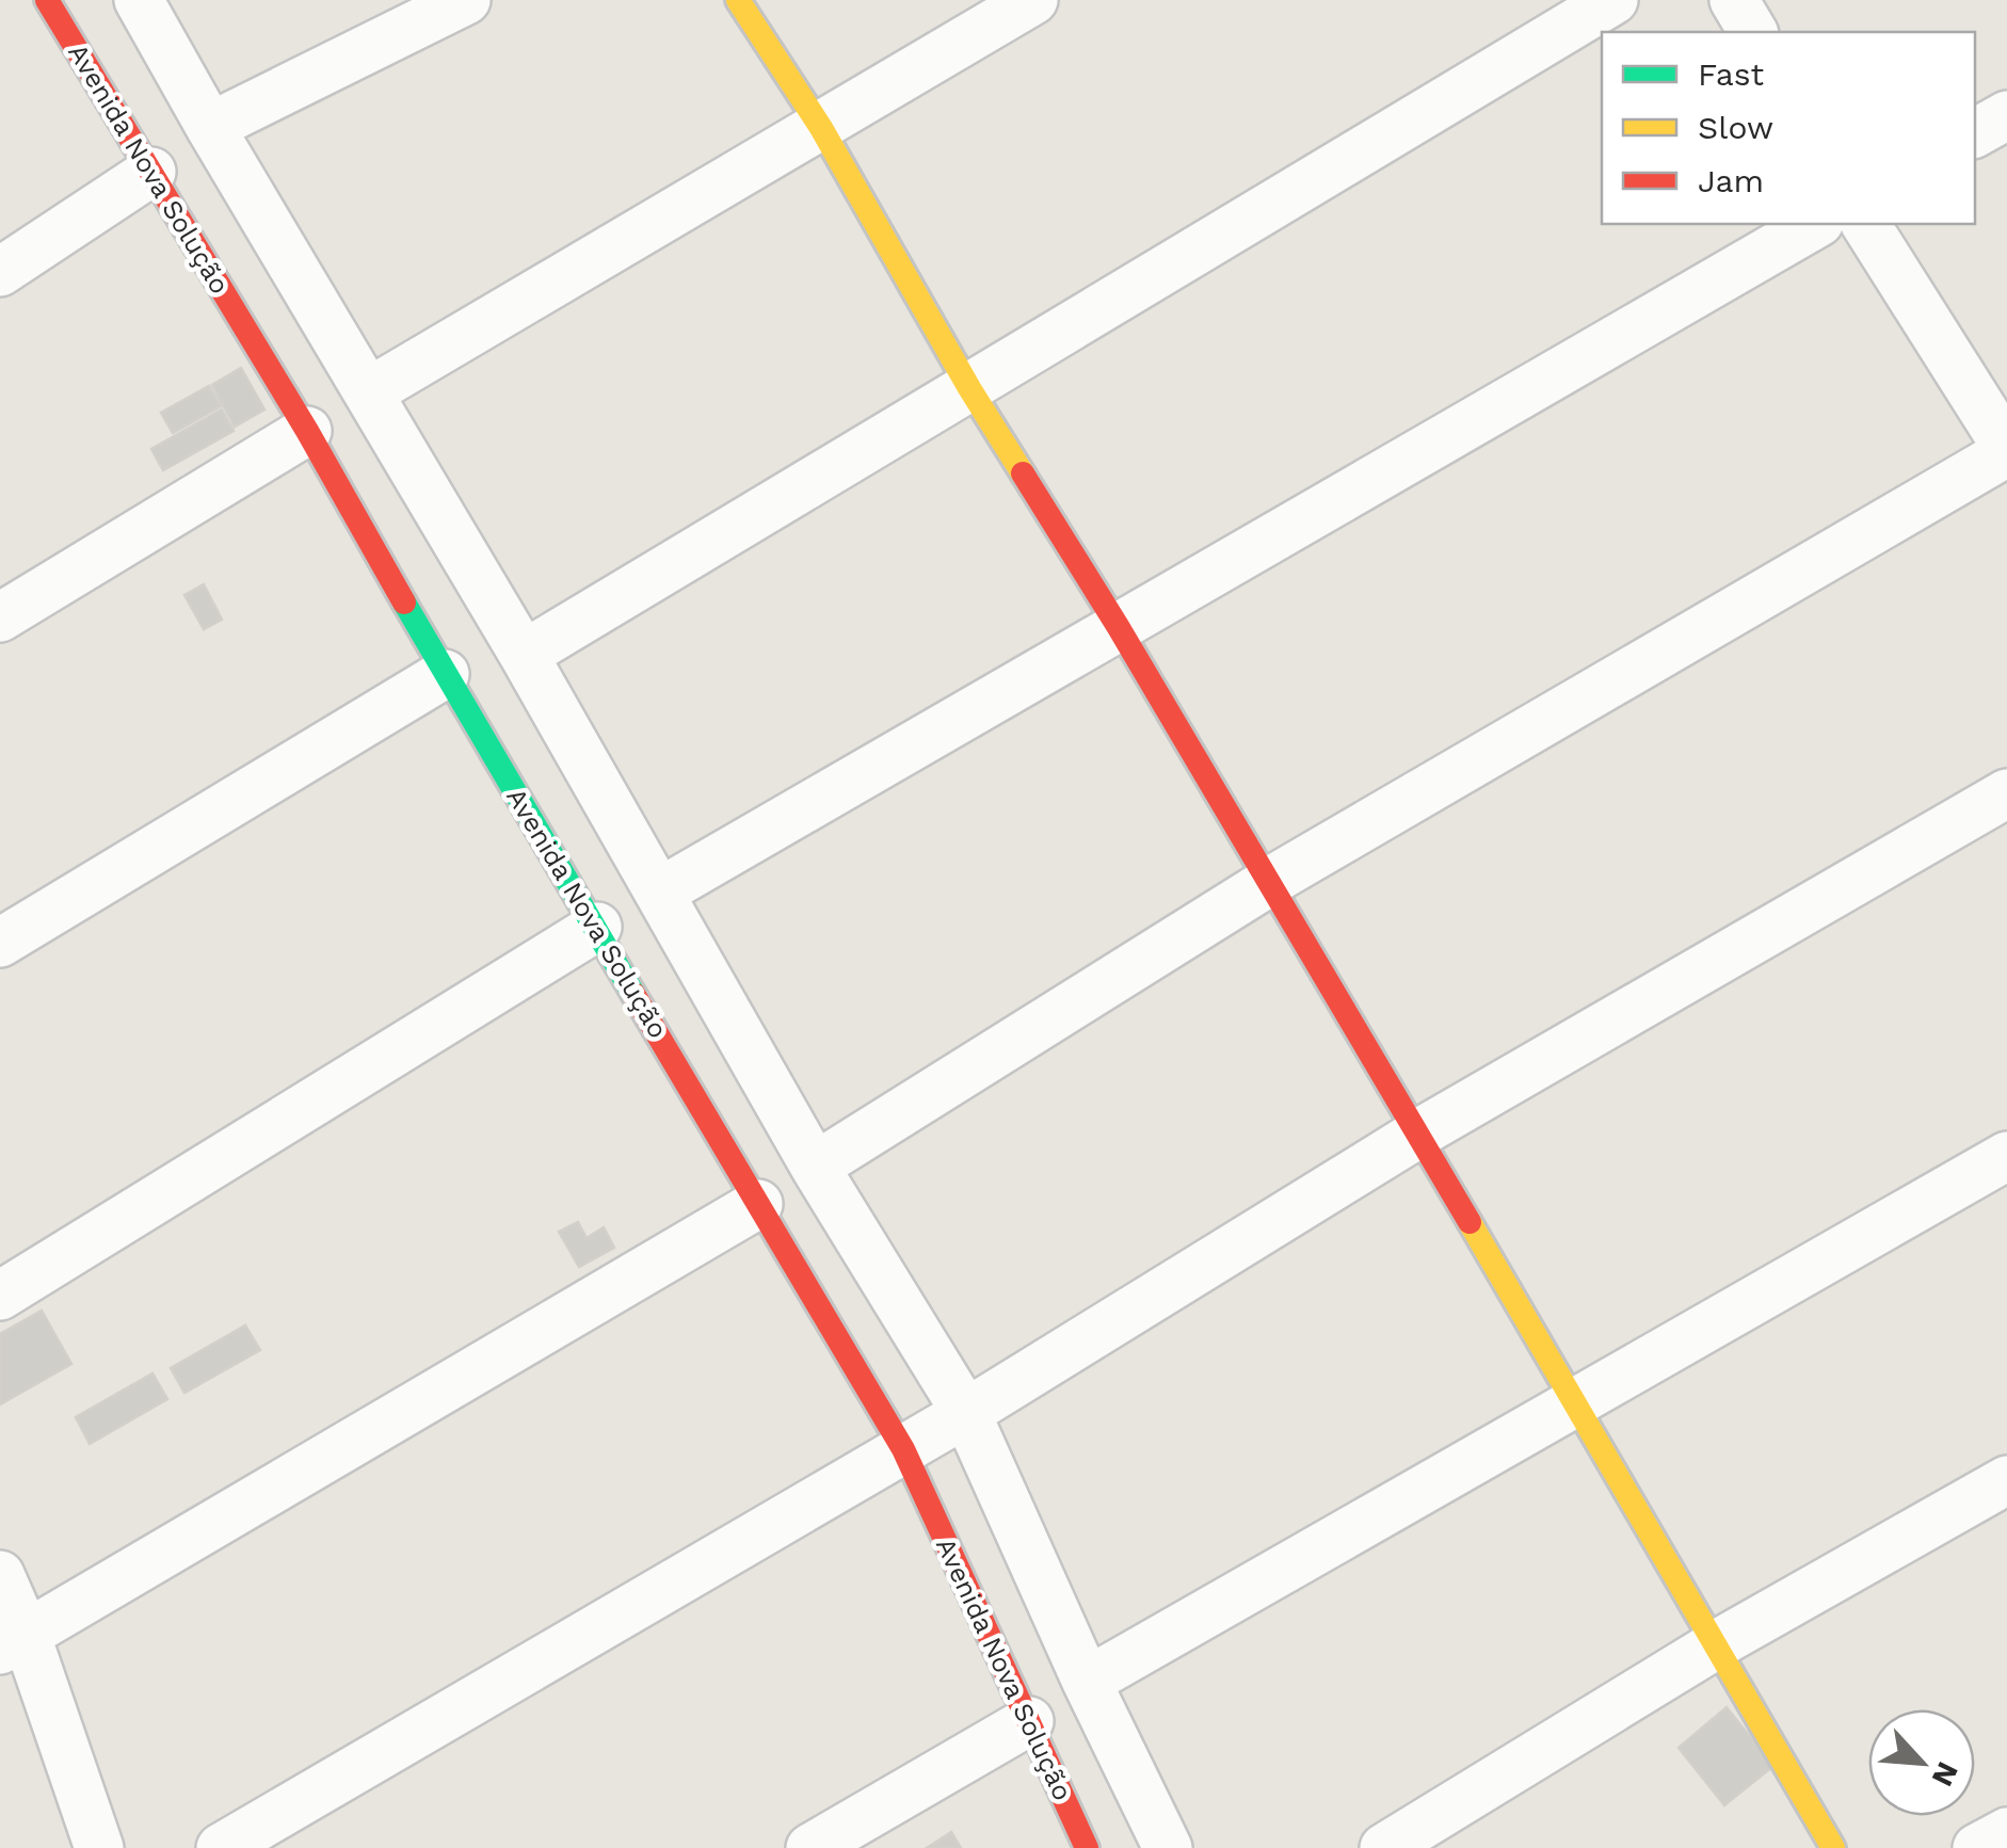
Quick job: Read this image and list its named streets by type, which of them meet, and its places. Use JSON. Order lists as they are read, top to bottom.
{
  "streets": {
    "street": ["Avenida Nova Solução"]
  },
  "legend": ["Fast", "Slow", "Jam"],
  "north": "bottom right"
}
